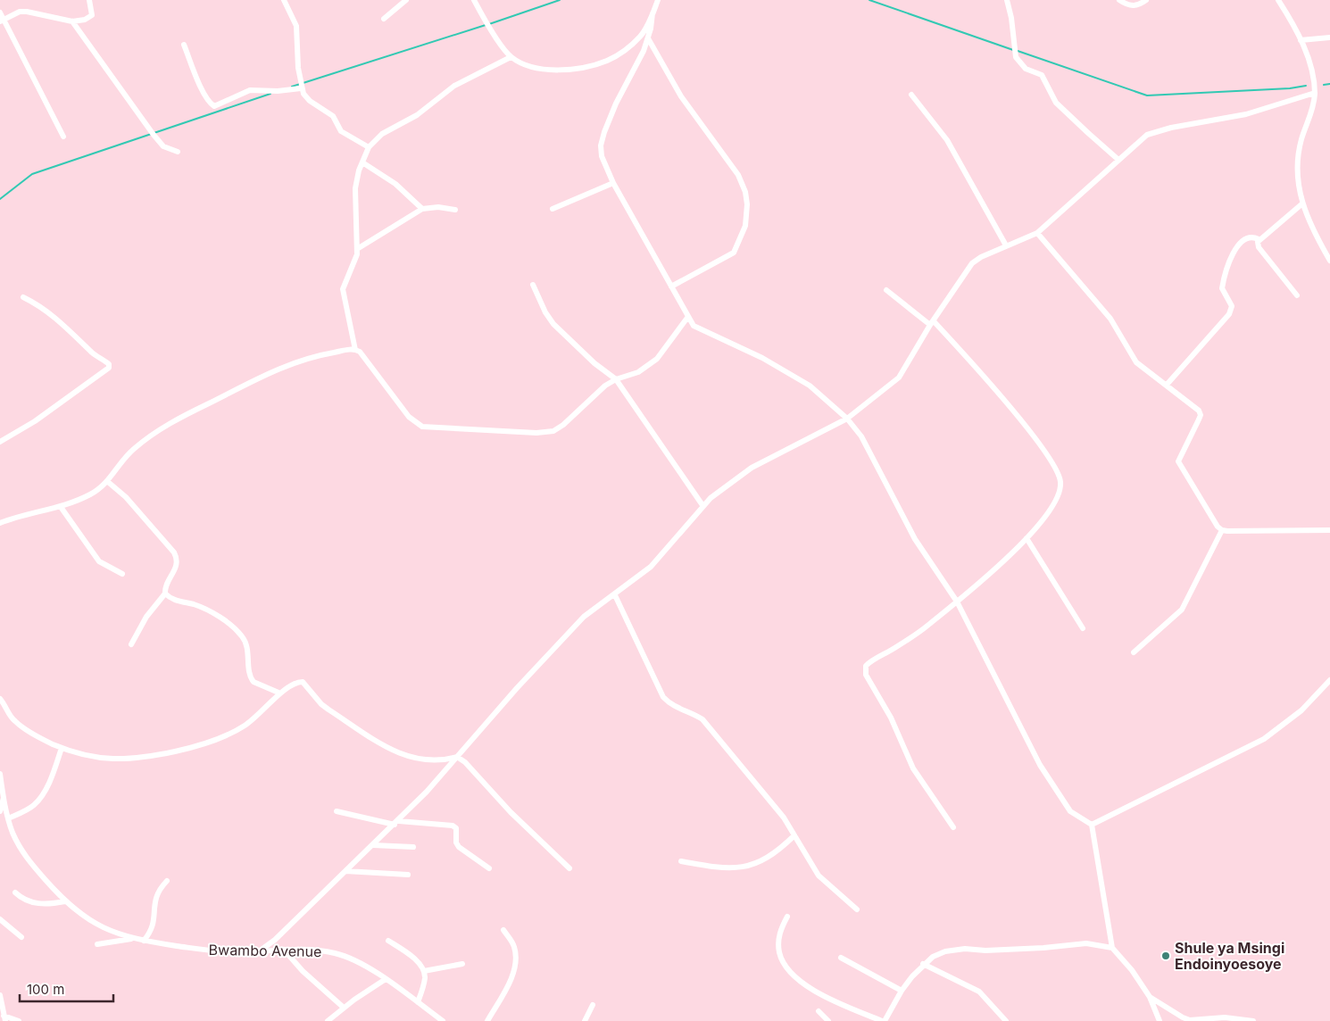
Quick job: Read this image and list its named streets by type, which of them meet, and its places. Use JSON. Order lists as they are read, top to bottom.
{
  "streets": {
    "street": ["Bwambo Avenue"]
  },
  "places": ["Shule ya Msingi Endoinyoesoye"],
  "scale_bar": "100 m"
}
